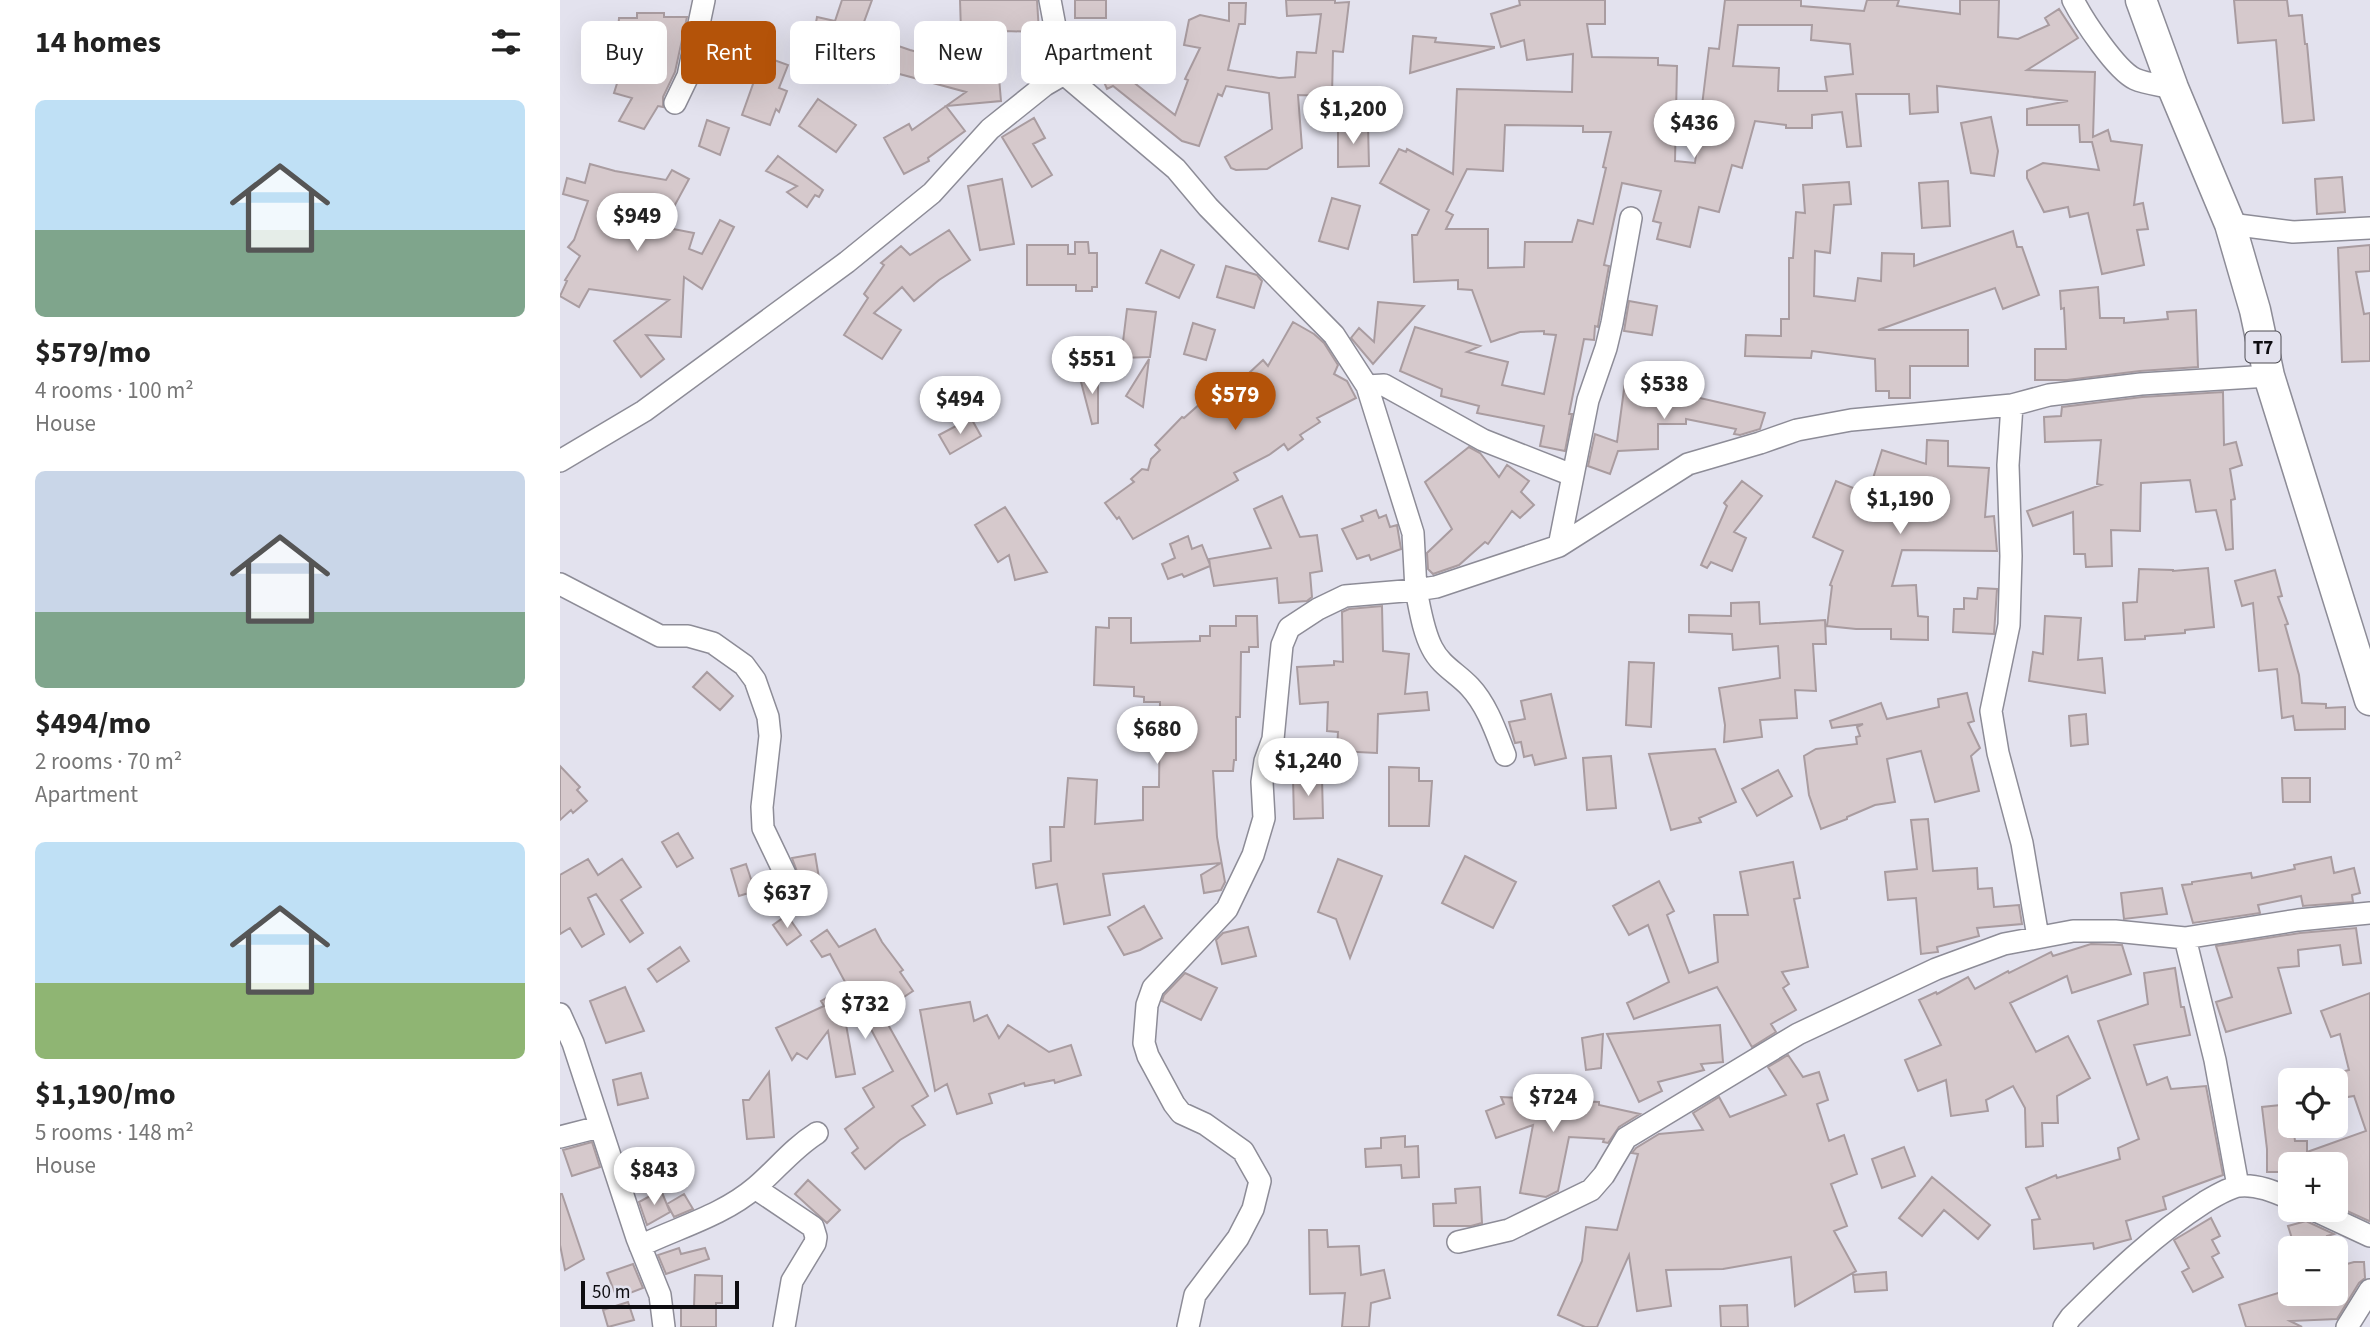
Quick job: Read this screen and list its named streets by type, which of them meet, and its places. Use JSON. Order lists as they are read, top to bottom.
{
  "streets": {
    "highway": ["T7"]
  },
  "scale_bar": "50 m",
  "page": {
    "heading": "14 homes",
    "chip": [
      "Buy",
      "Rent",
      "Filters",
      "New",
      "Apartment"
    ],
    "list": [
      {
        "name": "$579/mo",
        "note": "4 rooms · 100 m² · House"
      },
      {
        "name": "$494/mo",
        "note": "2 rooms · 70 m² · Apartment"
      },
      {
        "name": "$1,190/mo",
        "note": "5 rooms · 148 m² · House"
      }
    ],
    "price": [
      "$1,200",
      "$436",
      "$949",
      "$551",
      "$538",
      "$579",
      "$494",
      "$1,190",
      "$680",
      "$1,240",
      "$637",
      "$732",
      "$724",
      "$843"
    ],
    "map_buttons": ["+", "−"],
    "scale": "50 m"
  }
}
